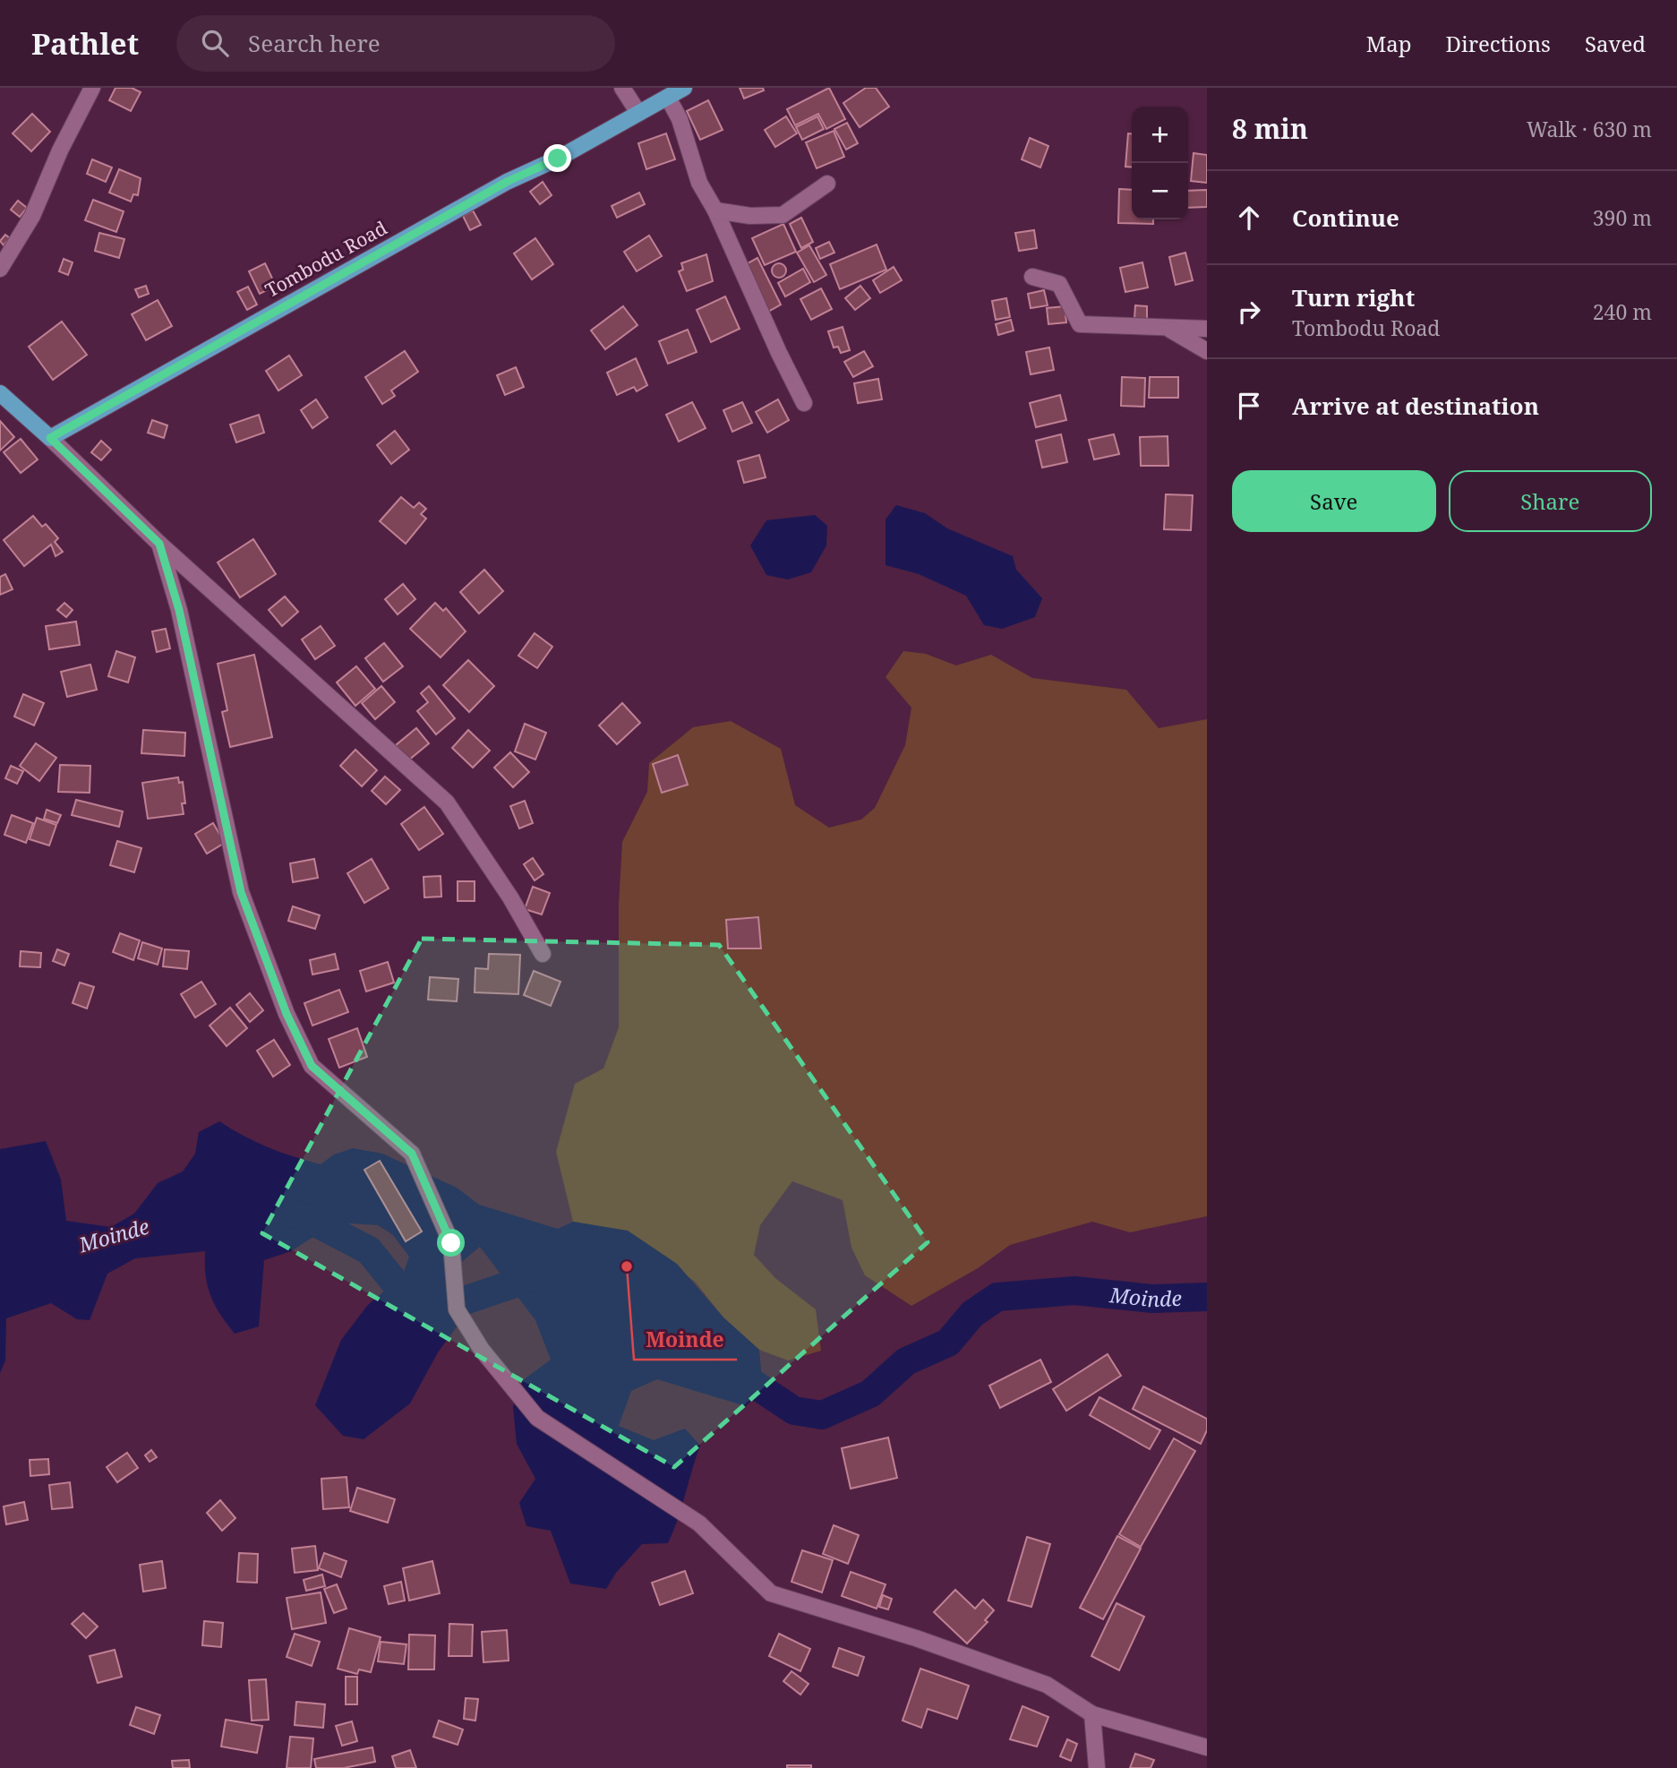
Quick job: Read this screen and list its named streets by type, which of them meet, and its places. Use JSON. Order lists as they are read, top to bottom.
{
  "streets": {
    "main road": ["Tombodu Road"]
  },
  "water": ["Moinde"],
  "places": ["Moinde"],
  "page": {
    "header": "Pathlet",
    "search": "Search here",
    "nav": ["Map", "Directions", "Saved"],
    "heading": ["8 min", "Walk · 630 m"],
    "map_buttons": ["+", "−"],
    "list": [
      ["Continue", "390 m"],
      ["Turn right", "Tombodu Road", "240 m"],
      "Arrive at destination"
    ],
    "buttons": ["Save", "Share"]
  }
}
